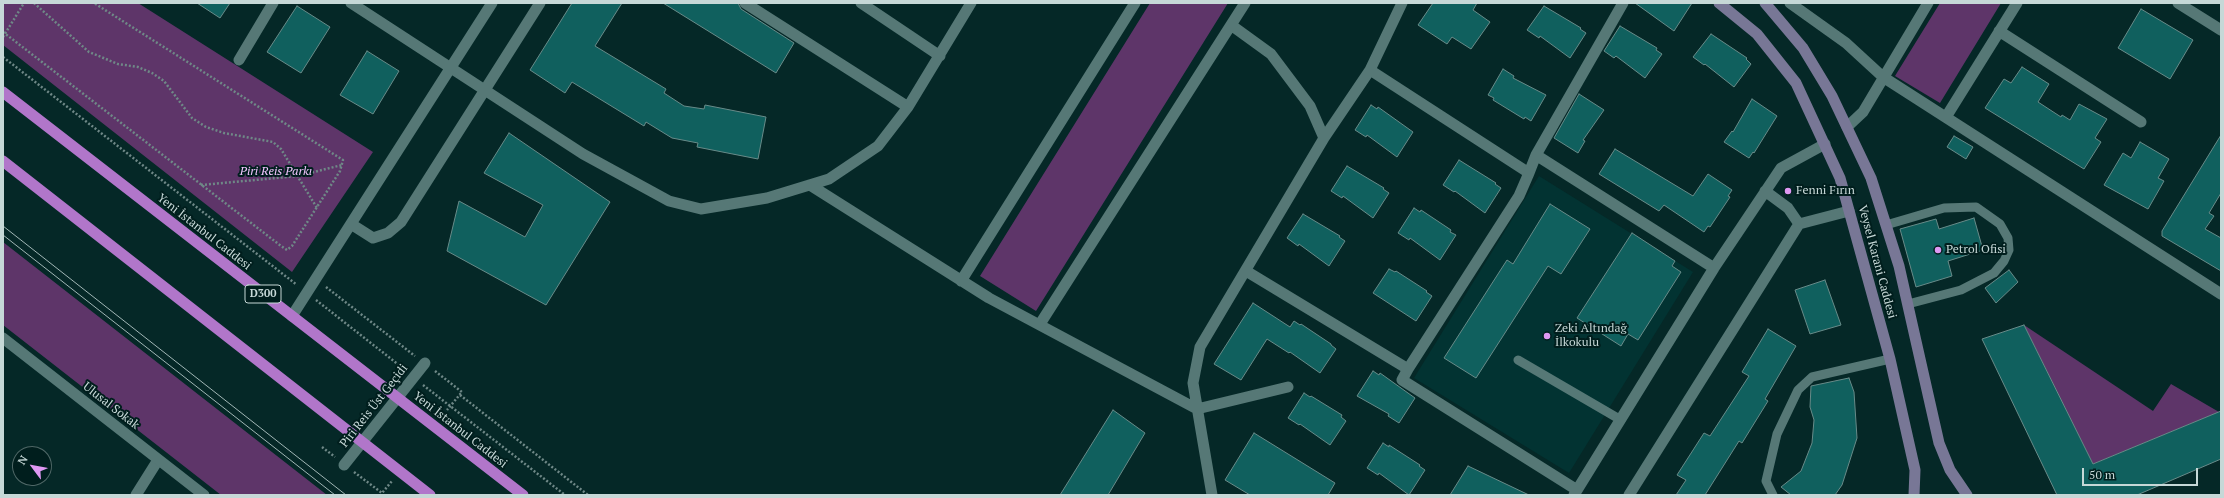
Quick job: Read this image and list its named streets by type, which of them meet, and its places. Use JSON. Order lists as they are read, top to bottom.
{
  "streets": {
    "highway": ["Yeni İstanbul Caddesi", "D300"],
    "main road": ["Veysel Karani Caddesi"],
    "street": ["Ulusal Sokak", "Piri Reis Üst Geçidi"]
  },
  "parks": ["Piri Reis Parkı"],
  "places": ["Fenni Fırın", "Petrol Ofisi", "Zeki Altındağ İlkokulu"],
  "scale_bar": "50 m",
  "north": "top left"
}
